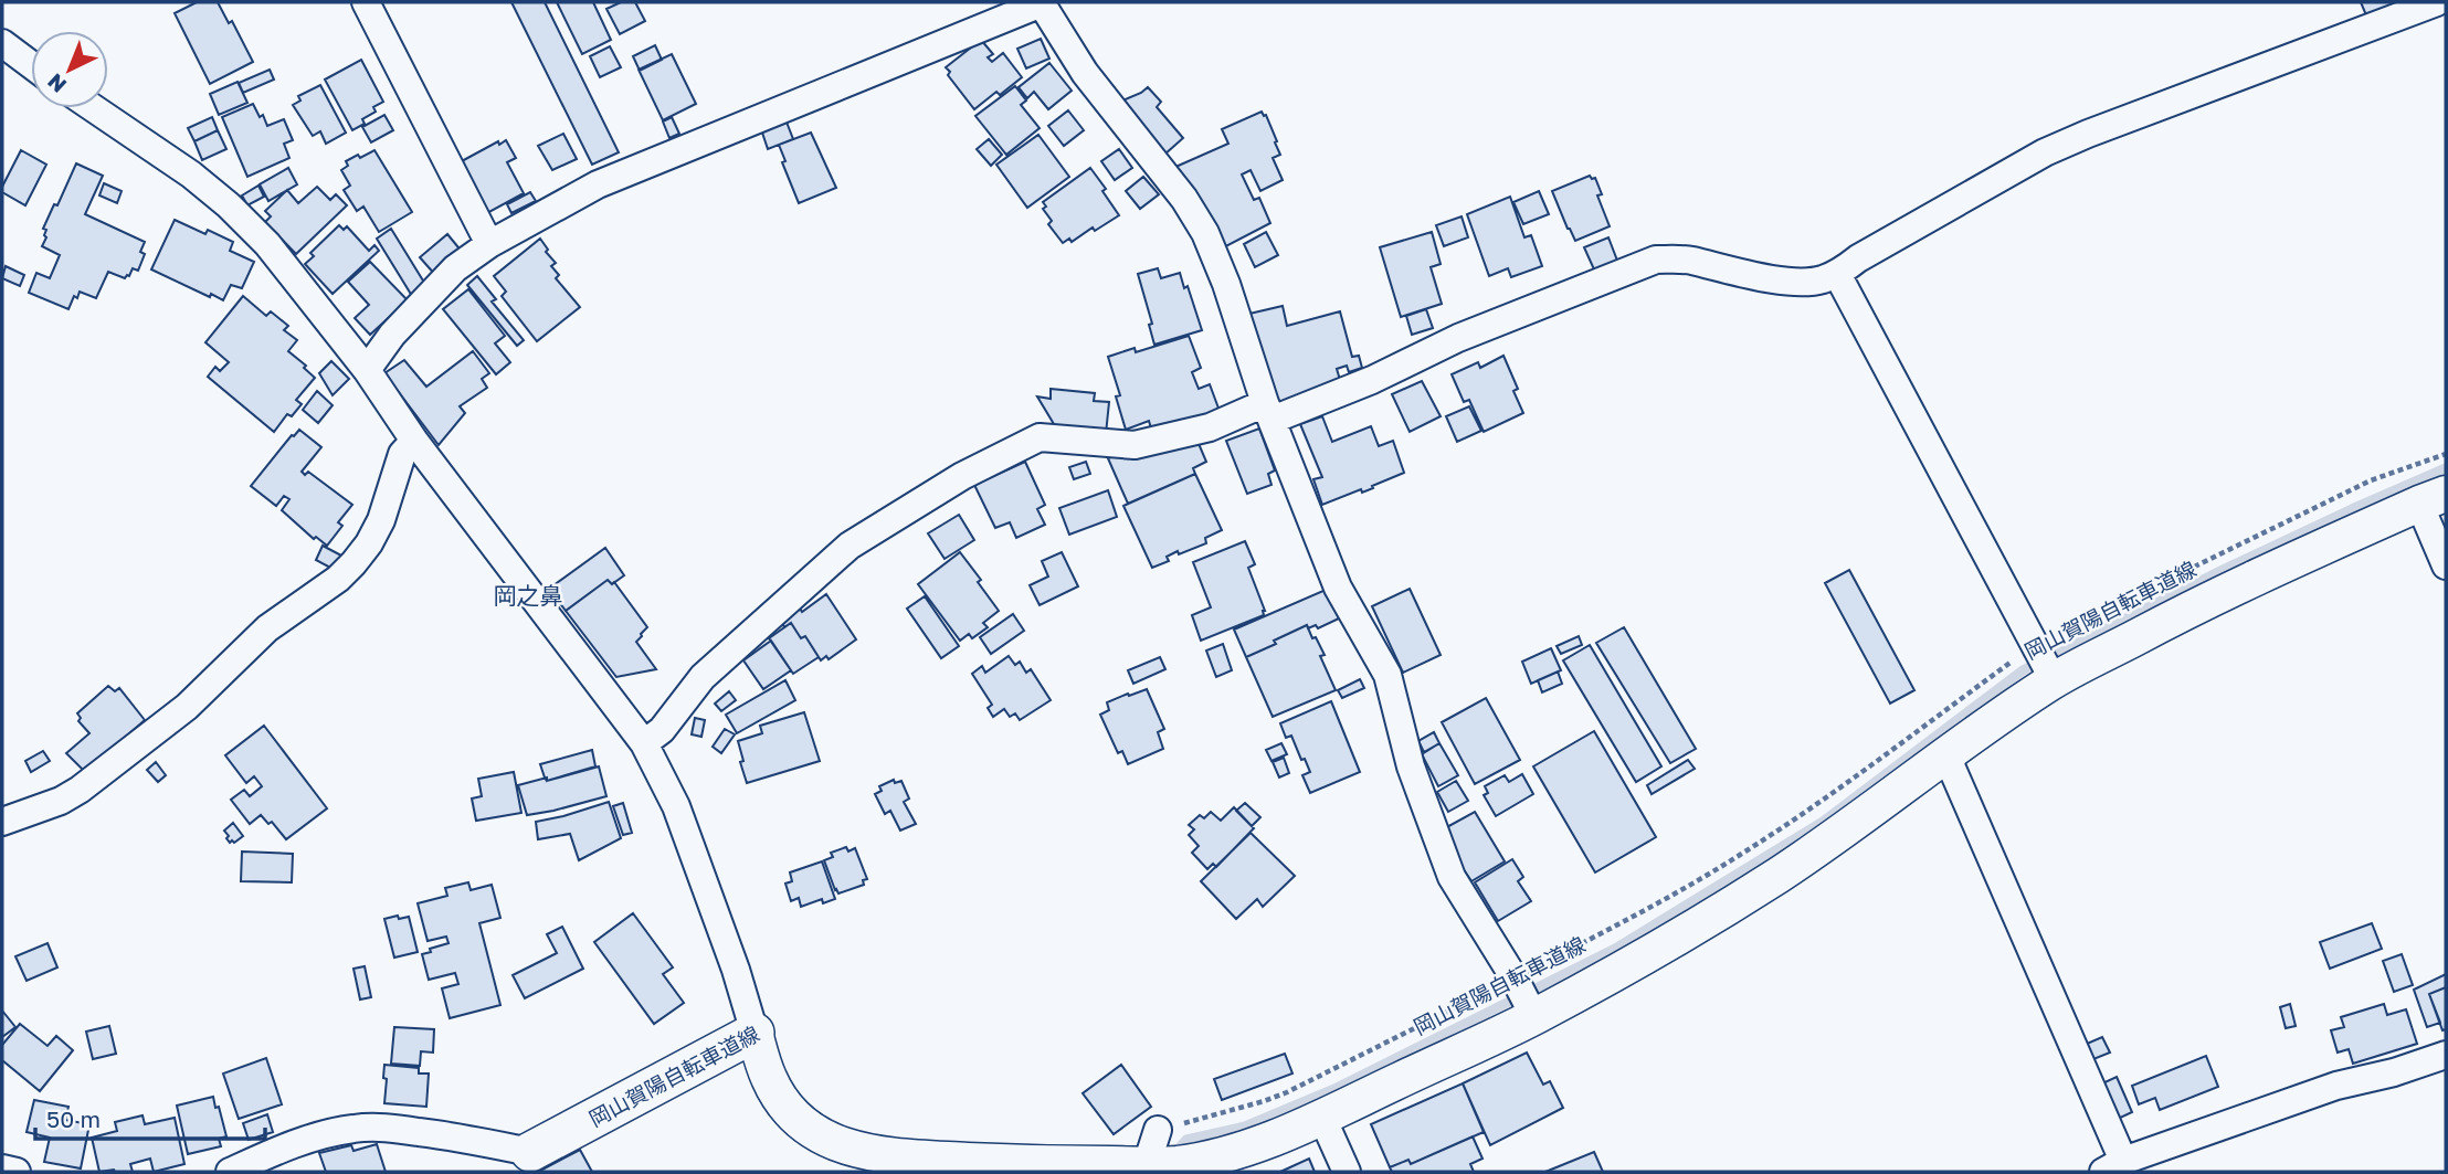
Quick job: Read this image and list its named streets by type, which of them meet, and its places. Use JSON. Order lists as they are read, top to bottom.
{
  "streets": {
    "main road": ["岡山賀陽自転車道線"]
  },
  "districts": ["岡之鼻"],
  "scale_bar": "50 m",
  "north": "bottom left"
}
